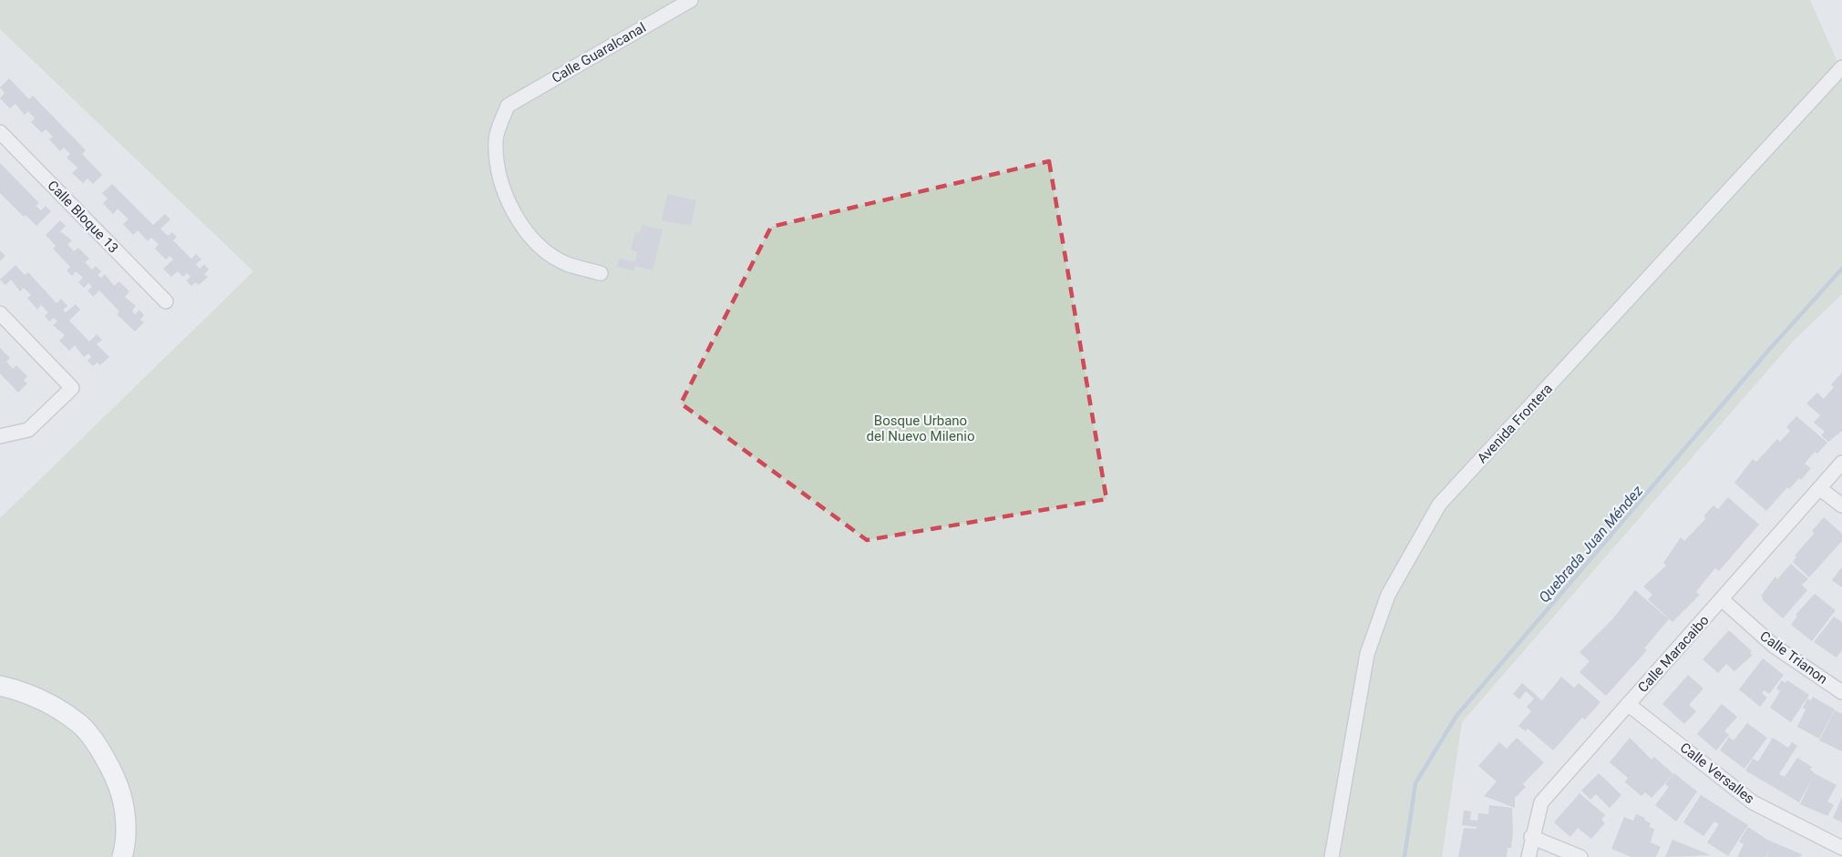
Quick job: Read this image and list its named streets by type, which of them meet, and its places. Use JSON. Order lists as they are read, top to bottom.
{
  "streets": {
    "street": [
      "Calle Guaralcanal",
      "Calle Bloque 13",
      "Avenida Frontera",
      "Calle Maracaibo",
      "Calle Trianon",
      "Calle Versalles"
    ]
  },
  "crossings": [
    ["Calle Maracaibo", "Calle Trianon"],
    ["Calle Maracaibo", "Calle Versalles"]
  ],
  "water": ["Quebrada Juan Méndez"],
  "parks": ["Bosque Urbano del Nuevo Milenio"]
}
